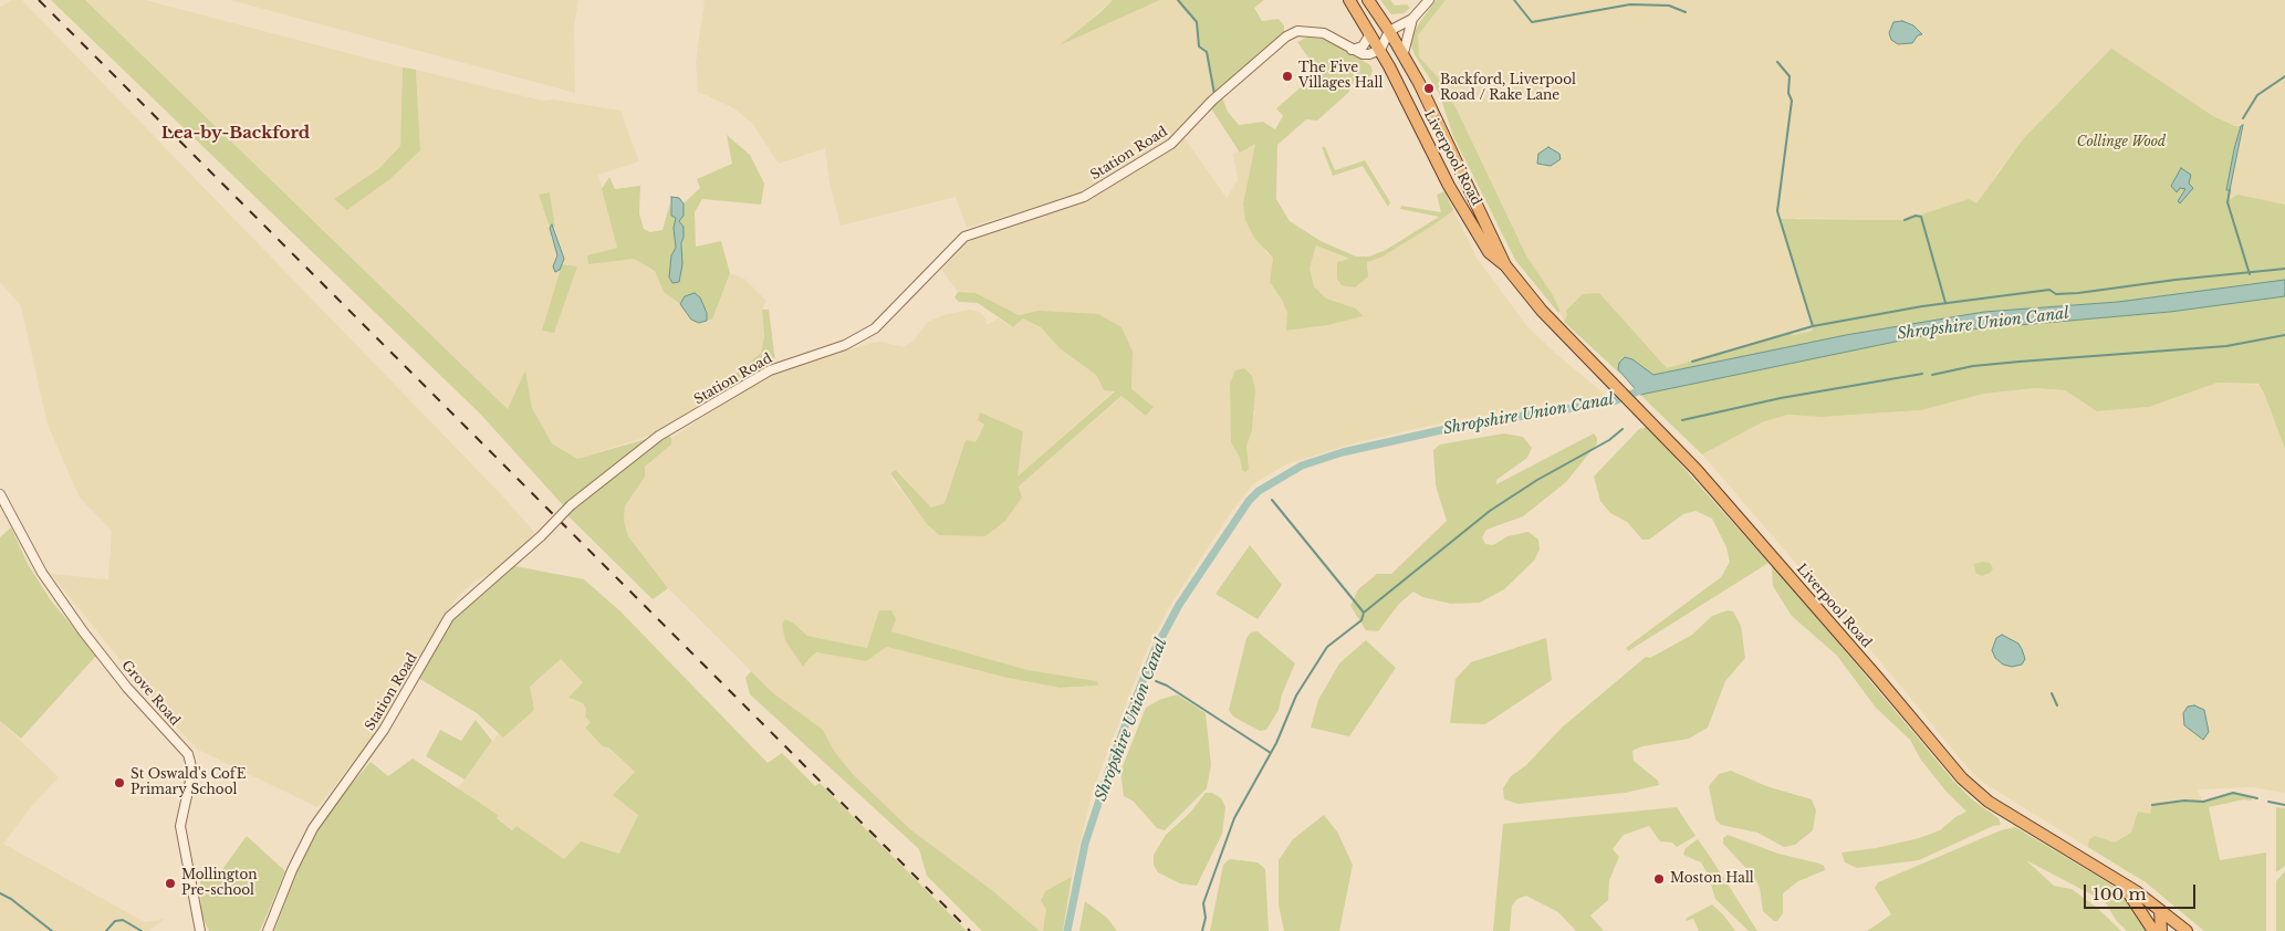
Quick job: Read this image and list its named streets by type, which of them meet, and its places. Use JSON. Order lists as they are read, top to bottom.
{
  "streets": {
    "highway": ["Liverpool Road"],
    "street": ["Station Road", "Grove Road"]
  },
  "crossings": [
    ["Station Road", "Liverpool Road"]
  ],
  "districts": ["Lea-by-Backford"],
  "water": ["Shropshire Union Canal"],
  "parks": ["Collinge Wood"],
  "places": [
    "The Five Villages Hall",
    "Backford, Liverpool Road / Rake Lane",
    "St Oswald's CofE Primary School",
    "Moston Hall",
    "Mollington Pre-school"
  ],
  "scale_bar": "100 m"
}
